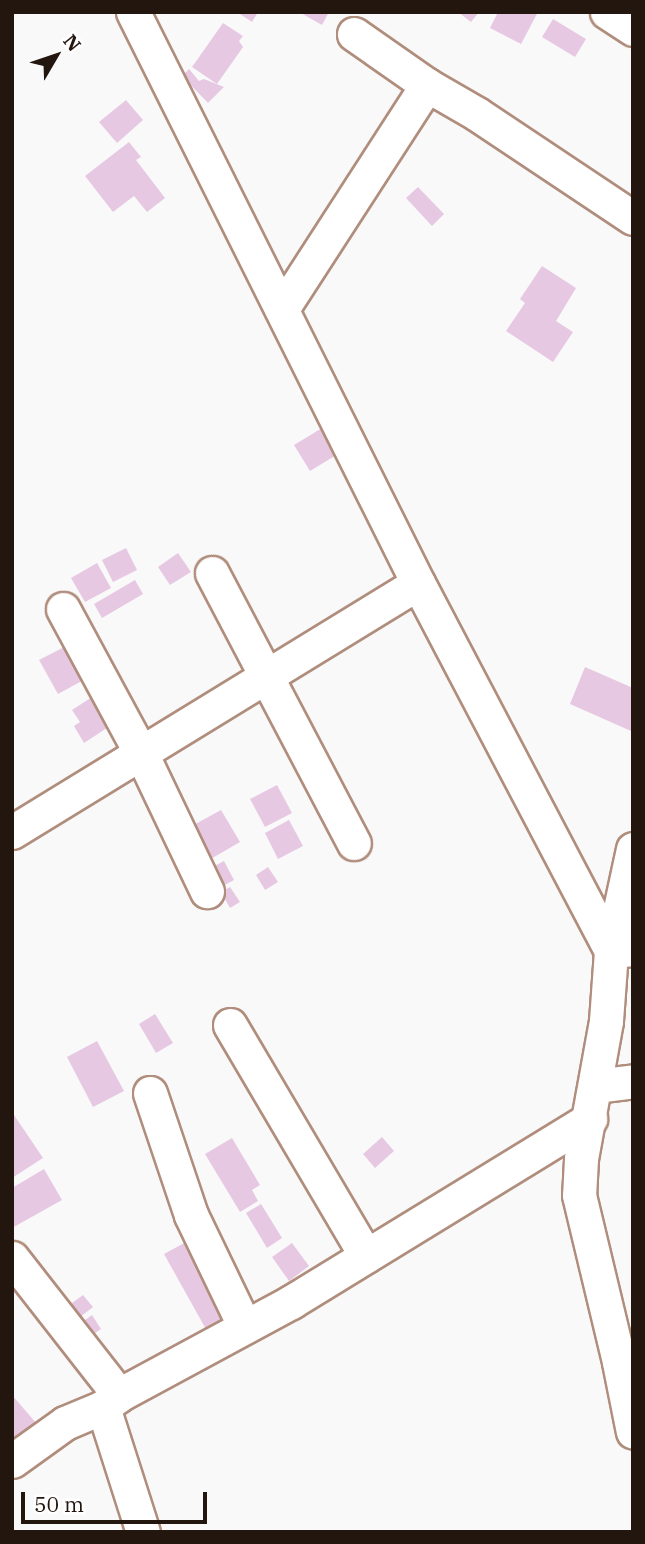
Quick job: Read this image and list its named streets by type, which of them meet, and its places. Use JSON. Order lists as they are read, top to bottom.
{
  "scale_bar": "50 m",
  "north": "top right"
}
